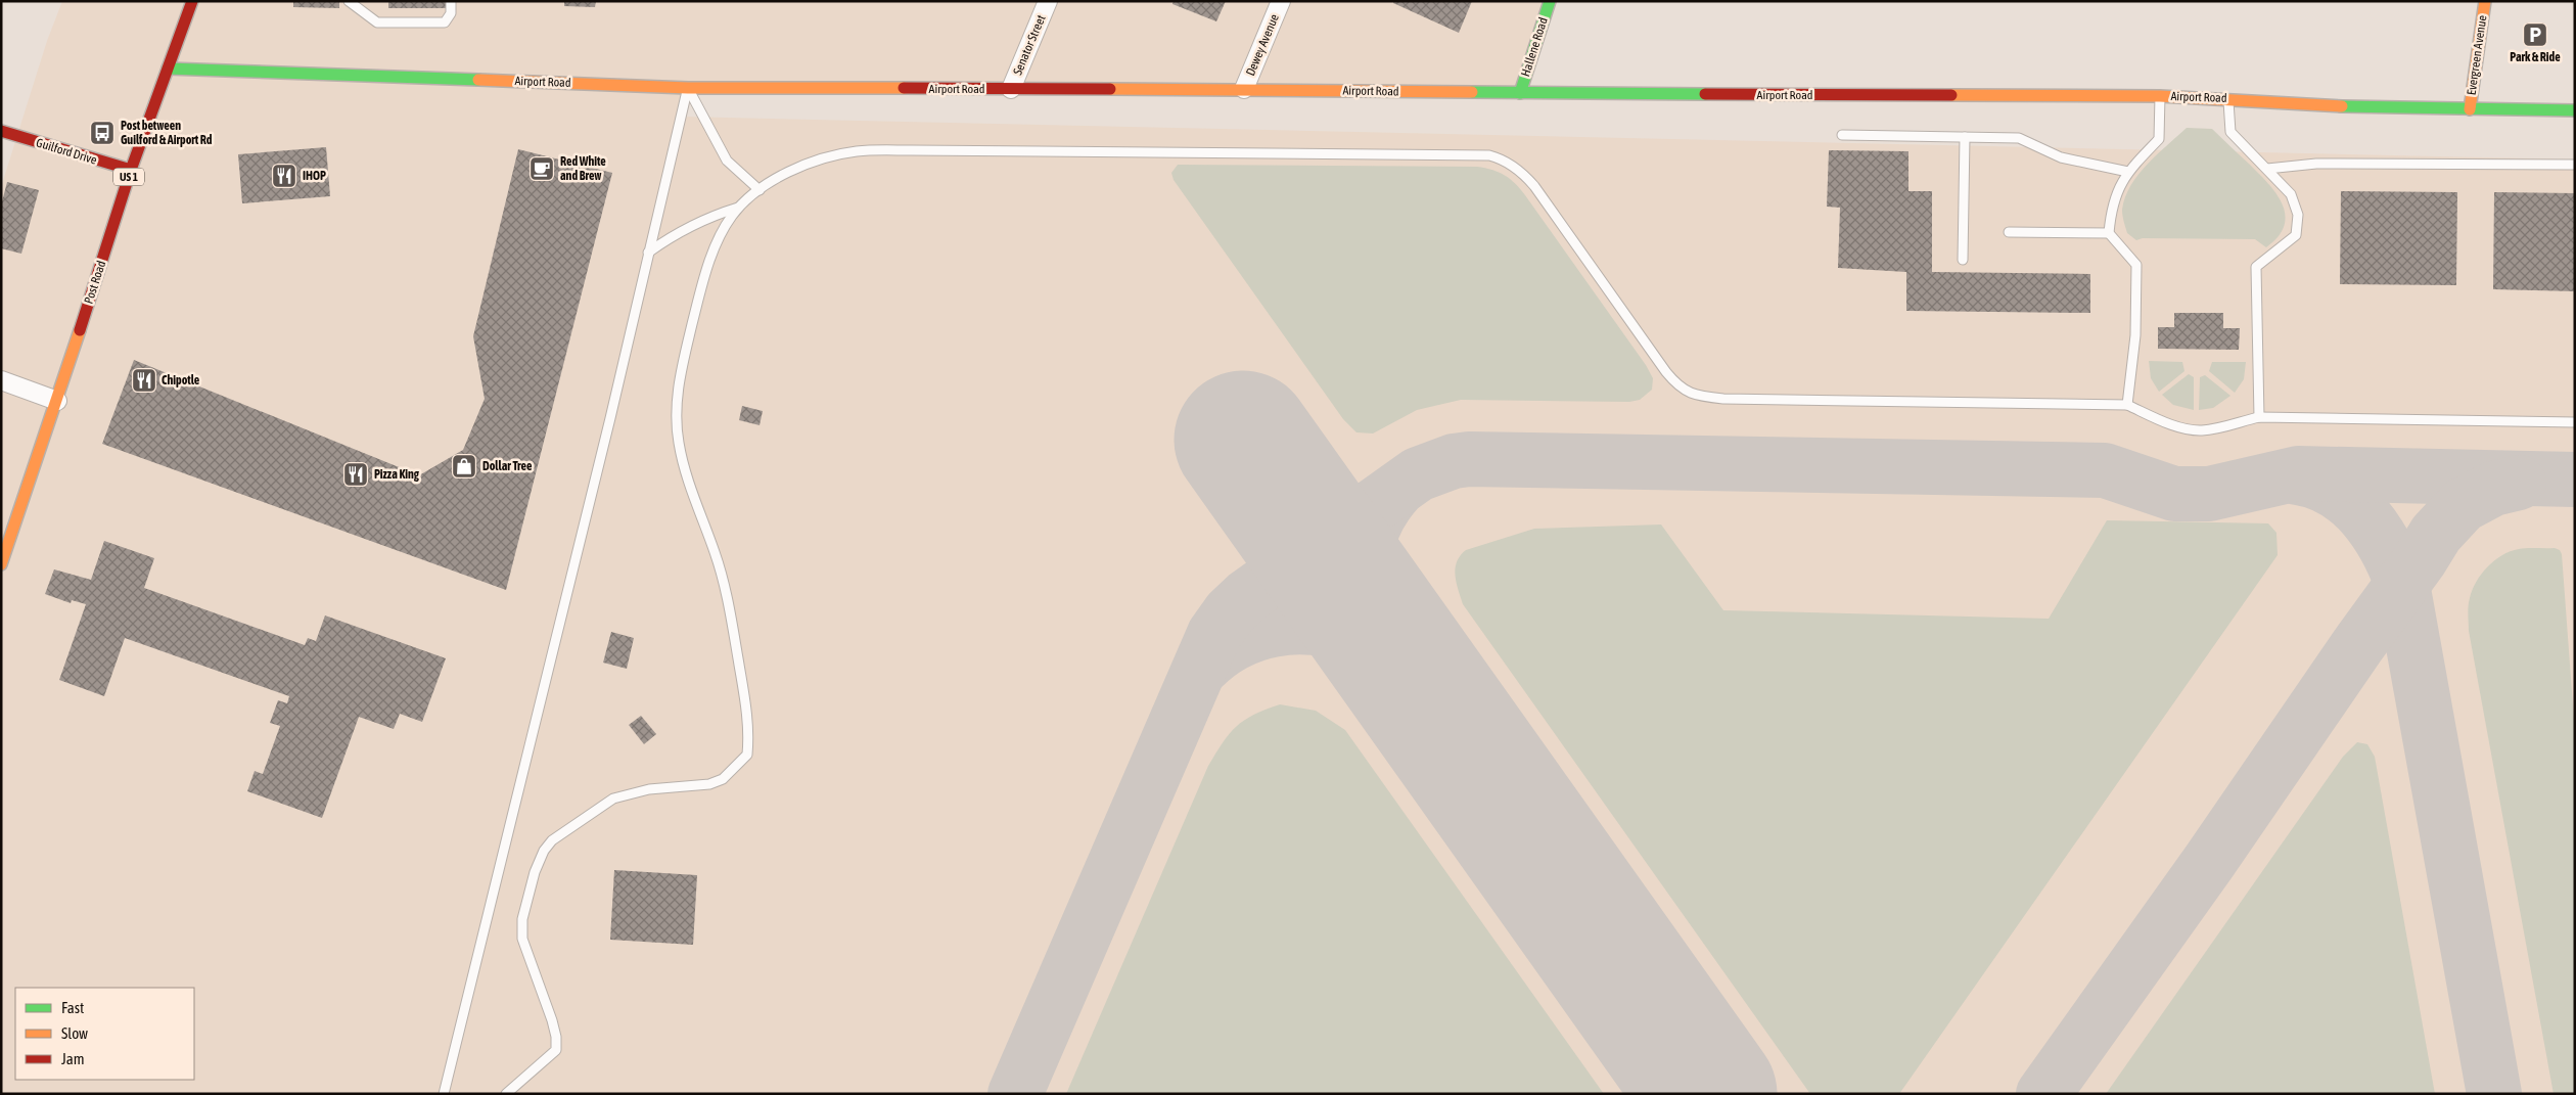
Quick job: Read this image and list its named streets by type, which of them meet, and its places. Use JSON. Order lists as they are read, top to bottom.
{
  "streets": {
    "main road": [
      "Hallene Road",
      "Evergreen Avenue",
      "Airport Road",
      "Guilford Drive",
      "US 1",
      "Post Road"
    ],
    "street": ["Senator Street", "Dewey Avenue"]
  },
  "crossings": [
    ["Senator Street", "Airport Road"],
    ["Dewey Avenue", "Airport Road"],
    ["Hallene Road", "Airport Road"],
    ["Evergreen Avenue", "Airport Road"],
    ["Airport Road", "Post Road"],
    ["Guilford Drive", "Post Road"]
  ],
  "places": {
    "parking": ["Park & Ride"],
    "bus stop": ["Post between Guilford & Airport Rd"],
    "cafe": ["Red White and Brew"],
    "restaurant": ["IHOP", "Chipotle", "Pizza King"],
    "shop": ["Dollar Tree"]
  },
  "legend": ["Fast", "Slow", "Jam"]
}
